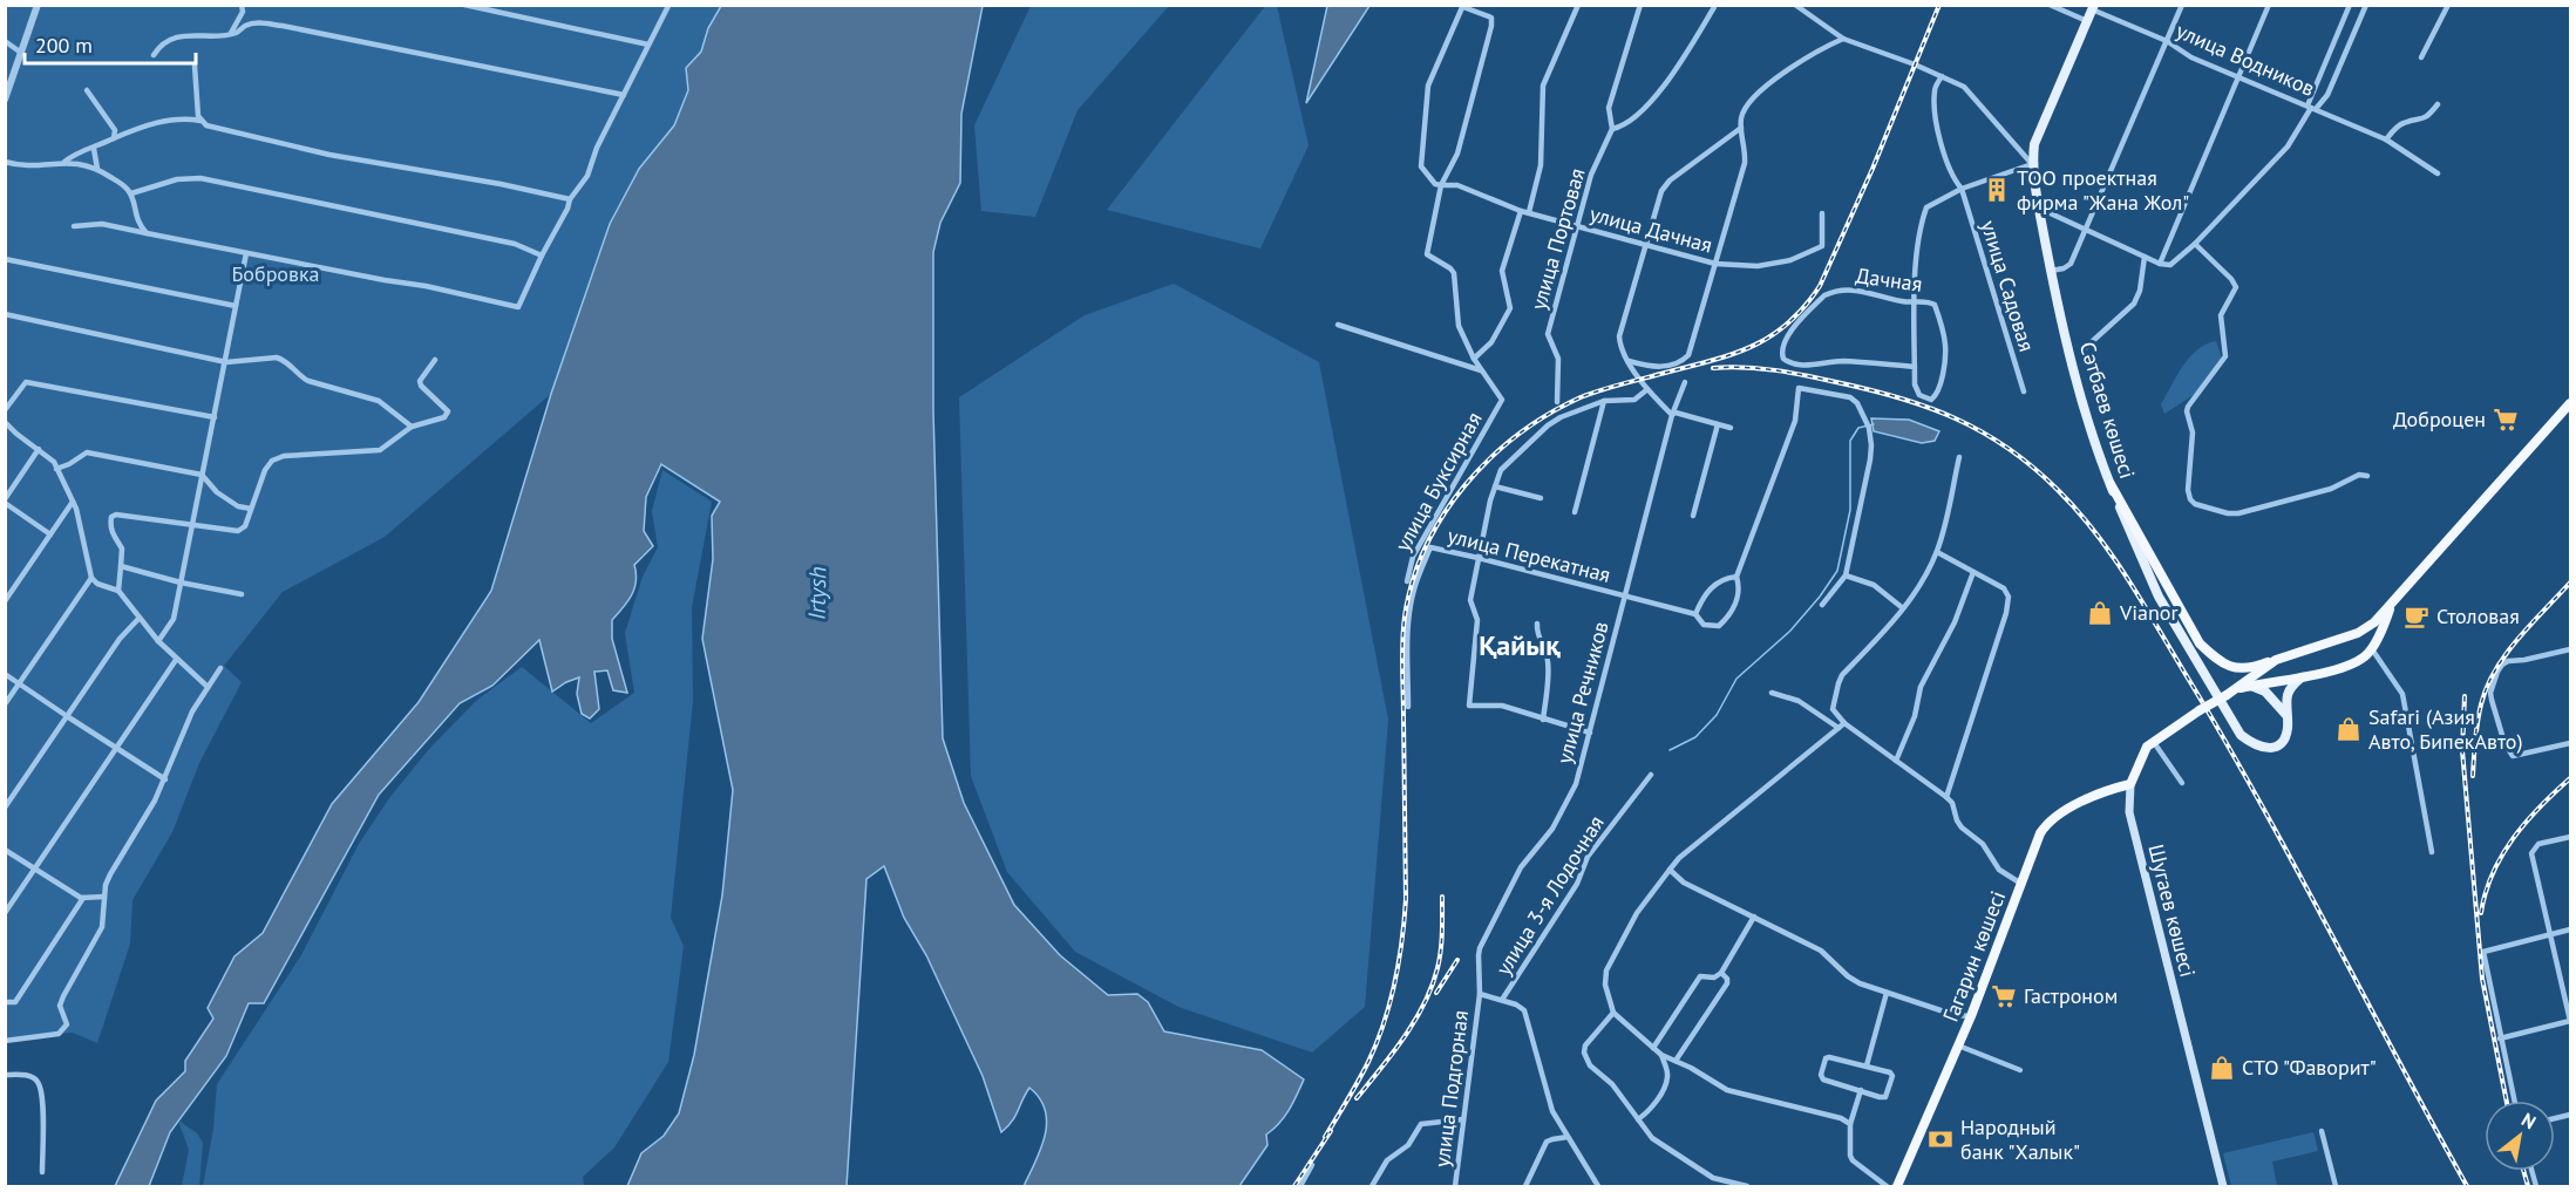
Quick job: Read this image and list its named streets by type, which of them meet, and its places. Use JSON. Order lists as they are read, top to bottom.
{
  "streets": {
    "highway": ["Шугаев көшесі", "Гагарин көшесі"],
    "main road": ["Сәтбаев көшесі"],
    "street": [
      "улица Водников",
      "улица Дачная",
      "улица Портовая",
      "Дачная",
      "улица Садовая",
      "улица Буксирная",
      "улица Перекатная",
      "улица Речников",
      "улица 3-я Лодочная",
      "улица Подгорная"
    ]
  },
  "crossings": [
    ["улица Водников", "Сәтбаев көшесі"],
    ["улица Дачная", "улица Портовая"],
    ["улица Перекатная", "улица Речников"],
    ["улица Речников", "улица 3-я Лодочная"],
    ["улица Речников", "улица Подгорная"],
    ["улица 3-я Лодочная", "улица Подгорная"],
    ["Шугаев көшесі", "Гагарин көшесі"]
  ],
  "districts": ["Қайық"],
  "water": ["Irtysh"],
  "parks": ["Бобровка"],
  "places": {
    "building": ["ТОО проектная фирма \"Жана Жол\""],
    "supermarket": ["Доброцен", "Гастроном"],
    "shop": ["Vianor", "Safari (Азия Авто, БипекАвто)", "СТО \"Фаворит\""],
    "cafe": ["Столовая"],
    "bank": ["Народный банк \"Халык\""]
  },
  "scale_bar": "200 m",
  "north": "top right"
}
